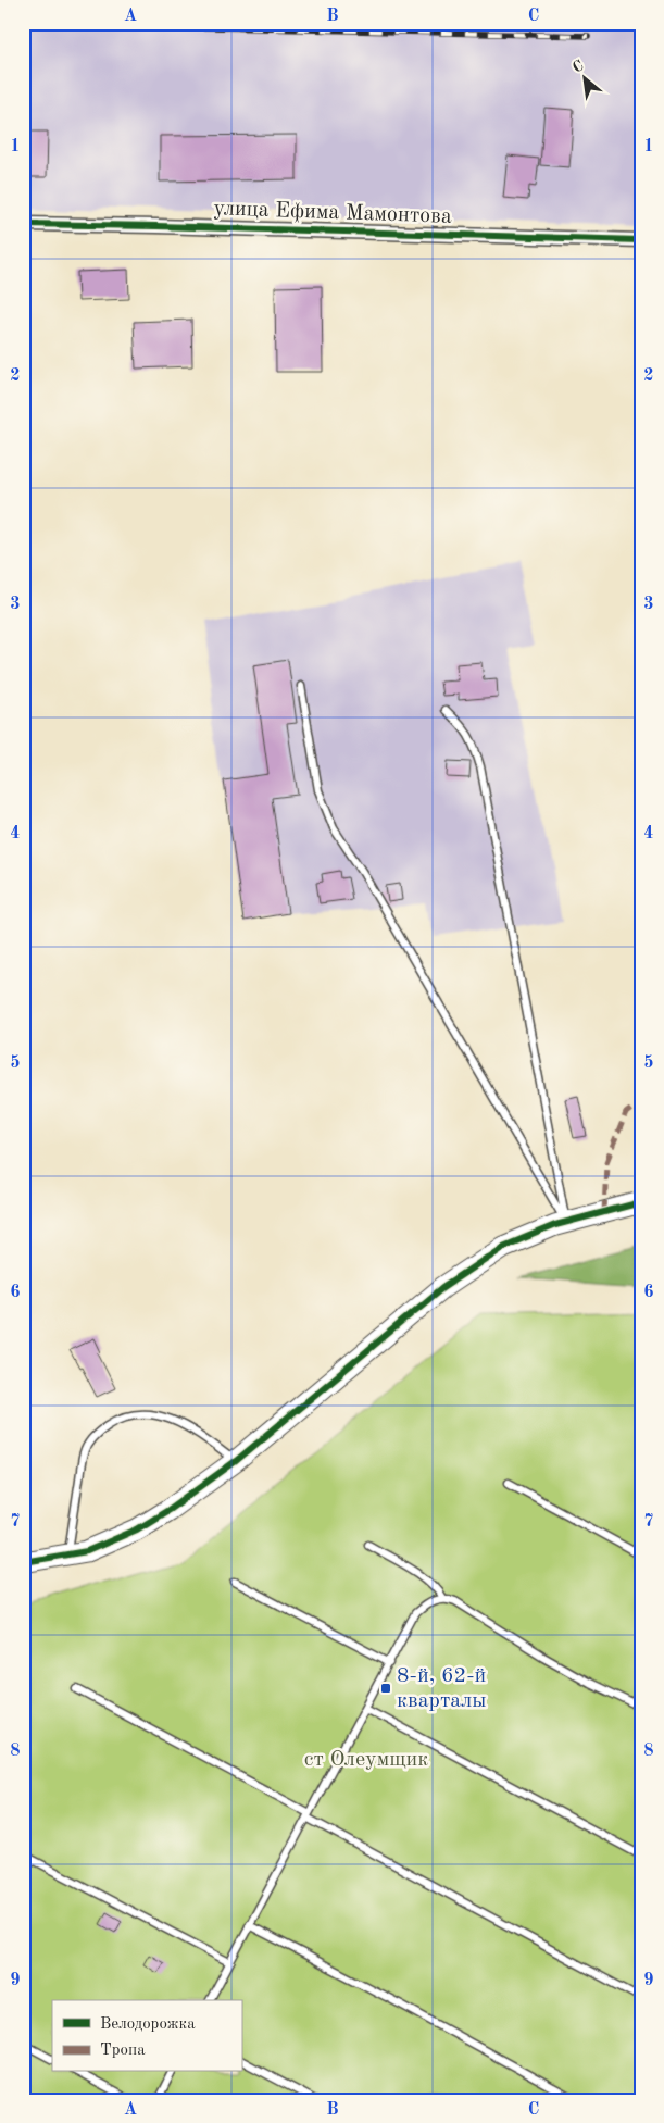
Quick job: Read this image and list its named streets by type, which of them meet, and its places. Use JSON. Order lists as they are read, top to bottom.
{
  "streets": {
    "street": ["улица Ефима Мамонтова"]
  },
  "parks": ["ст Олеумщик"],
  "places": {
    "transit": ["8-й, 62-й кварталы"]
  },
  "legend": ["Велодорожка", "Тропа"],
  "north": "top left",
  "grid": {
    "columns": ["A", "B", "C"],
    "rows": [
      "1",
      "2",
      "3",
      "4",
      "5",
      "6",
      "7",
      "8",
      "9"
    ]
  }
}
